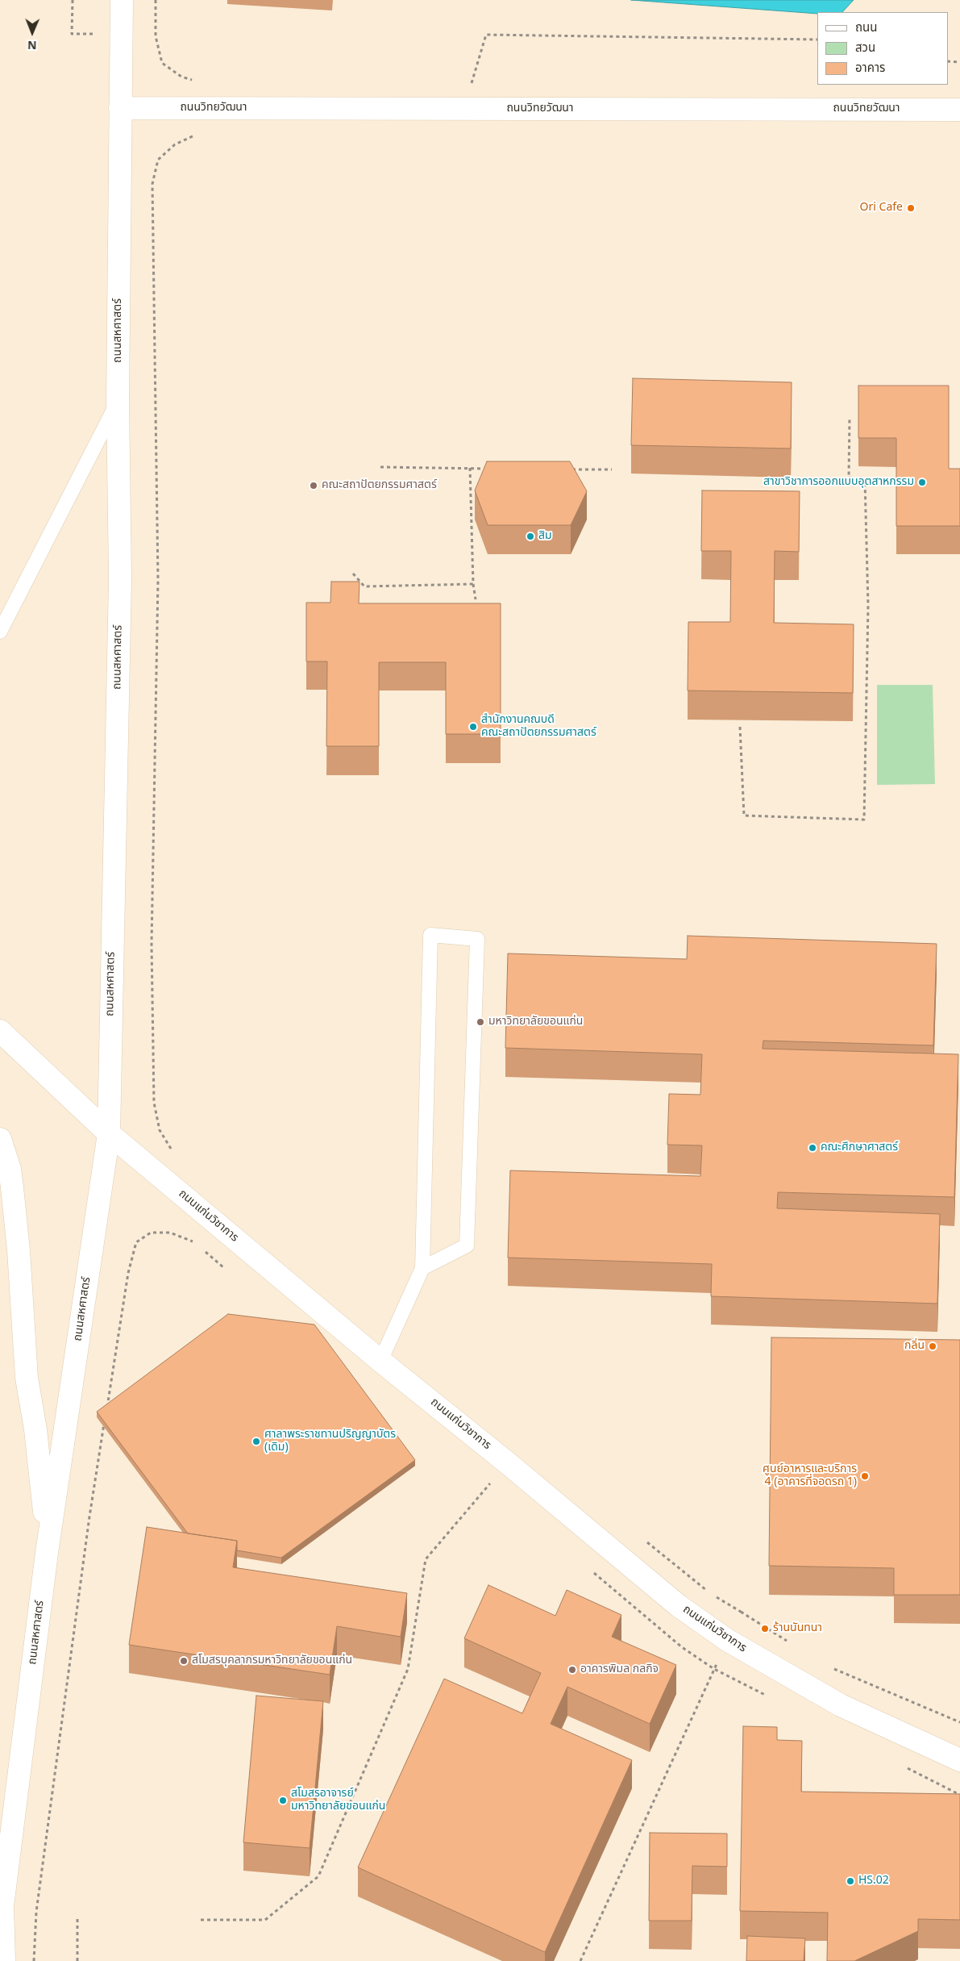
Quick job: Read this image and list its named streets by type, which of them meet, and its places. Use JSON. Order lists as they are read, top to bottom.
{
  "streets": {
    "street": ["ถนนวิทยวัฒนา", "ถนนสหศาสตร์", "ถนนแก่นวิชาการ"]
  },
  "crossings": [
    ["ถนนวิทยวัฒนา", "ถนนสหศาสตร์"],
    ["ถนนสหศาสตร์", "ถนนแก่นวิชาการ"]
  ],
  "places": [
    "Ori Cafe",
    "สาขาวิชาการออกแบบอุตสาหกรรม",
    "คณะสถาปัตยกรรมศาสตร์",
    "สิม",
    "สำนักงานคณบดี คณะสถาปัตยกรรมศาสตร์",
    "มหาวิทยาลัยขอนแก่น",
    "คณะศึกษาศาสตร์",
    "กลิ่น",
    "ศาลาพระราชทานปริญญาบัตร (เดิม)",
    "ศูนย์อาหารและบริการ 4 (อาคารที่จอดรถ 1)",
    "ร้านนันทนา",
    "สโมสรบุคลากรมหาวิทยาลัยขอนแก่น",
    "อาคารพิมล กลกิจ",
    "สโมสรอาจารย์ มหาวิทยาลัยขอนแก่น",
    "HS.02"
  ],
  "legend": ["ถนน", "สวน", "อาคาร"],
  "north": "bottom"
}
